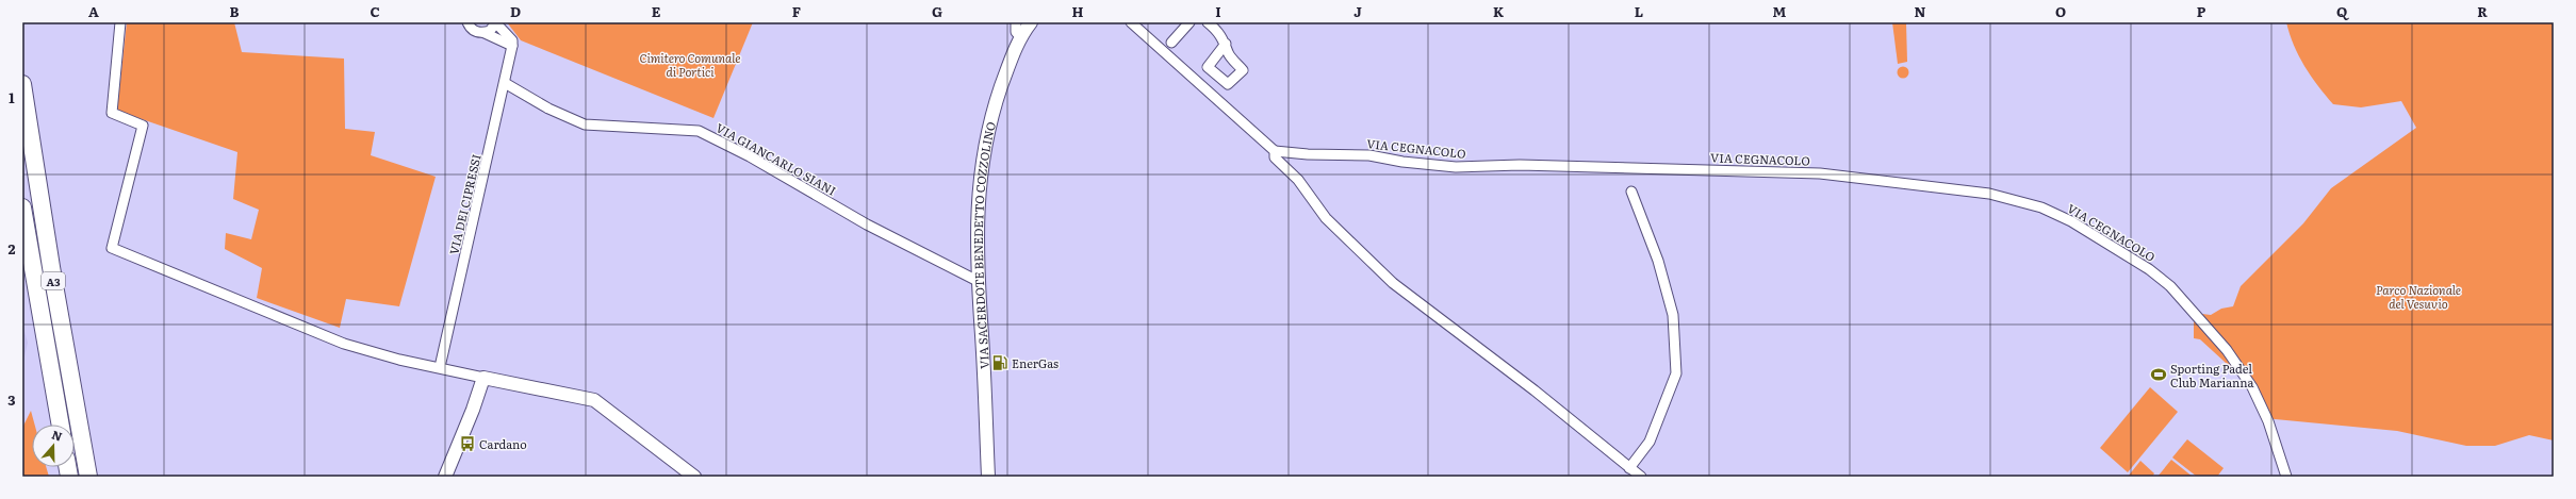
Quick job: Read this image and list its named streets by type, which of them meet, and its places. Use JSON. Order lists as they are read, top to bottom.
{
  "streets": {
    "highway": ["A3"],
    "main road": ["VIA SACERDOTE BENEDETTO COZZOLINO"],
    "street": ["VIA CEGNACOLO", "VIA GIANCARLO SIANI", "VIA DEI CIPRESSI"]
  },
  "crossings": [
    ["VIA GIANCARLO SIANI", "VIA DEI CIPRESSI"],
    ["VIA GIANCARLO SIANI", "VIA SACERDOTE BENEDETTO COZZOLINO"]
  ],
  "parks": ["Cimitero Comunale di Portici", "Parco Nazionale del Vesuvio"],
  "places": {
    "fuel station": ["EnerGas"],
    "sports": ["Sporting Padel Club Marianna"],
    "bus stop": ["Cardano"]
  },
  "north": "top",
  "grid": {
    "columns": [
      "A",
      "B",
      "C",
      "D",
      "E",
      "F",
      "G",
      "H",
      "I",
      "J",
      "K",
      "L",
      "M",
      "N",
      "O",
      "P",
      "Q",
      "R"
    ],
    "rows": ["1", "2", "3"]
  }
}
